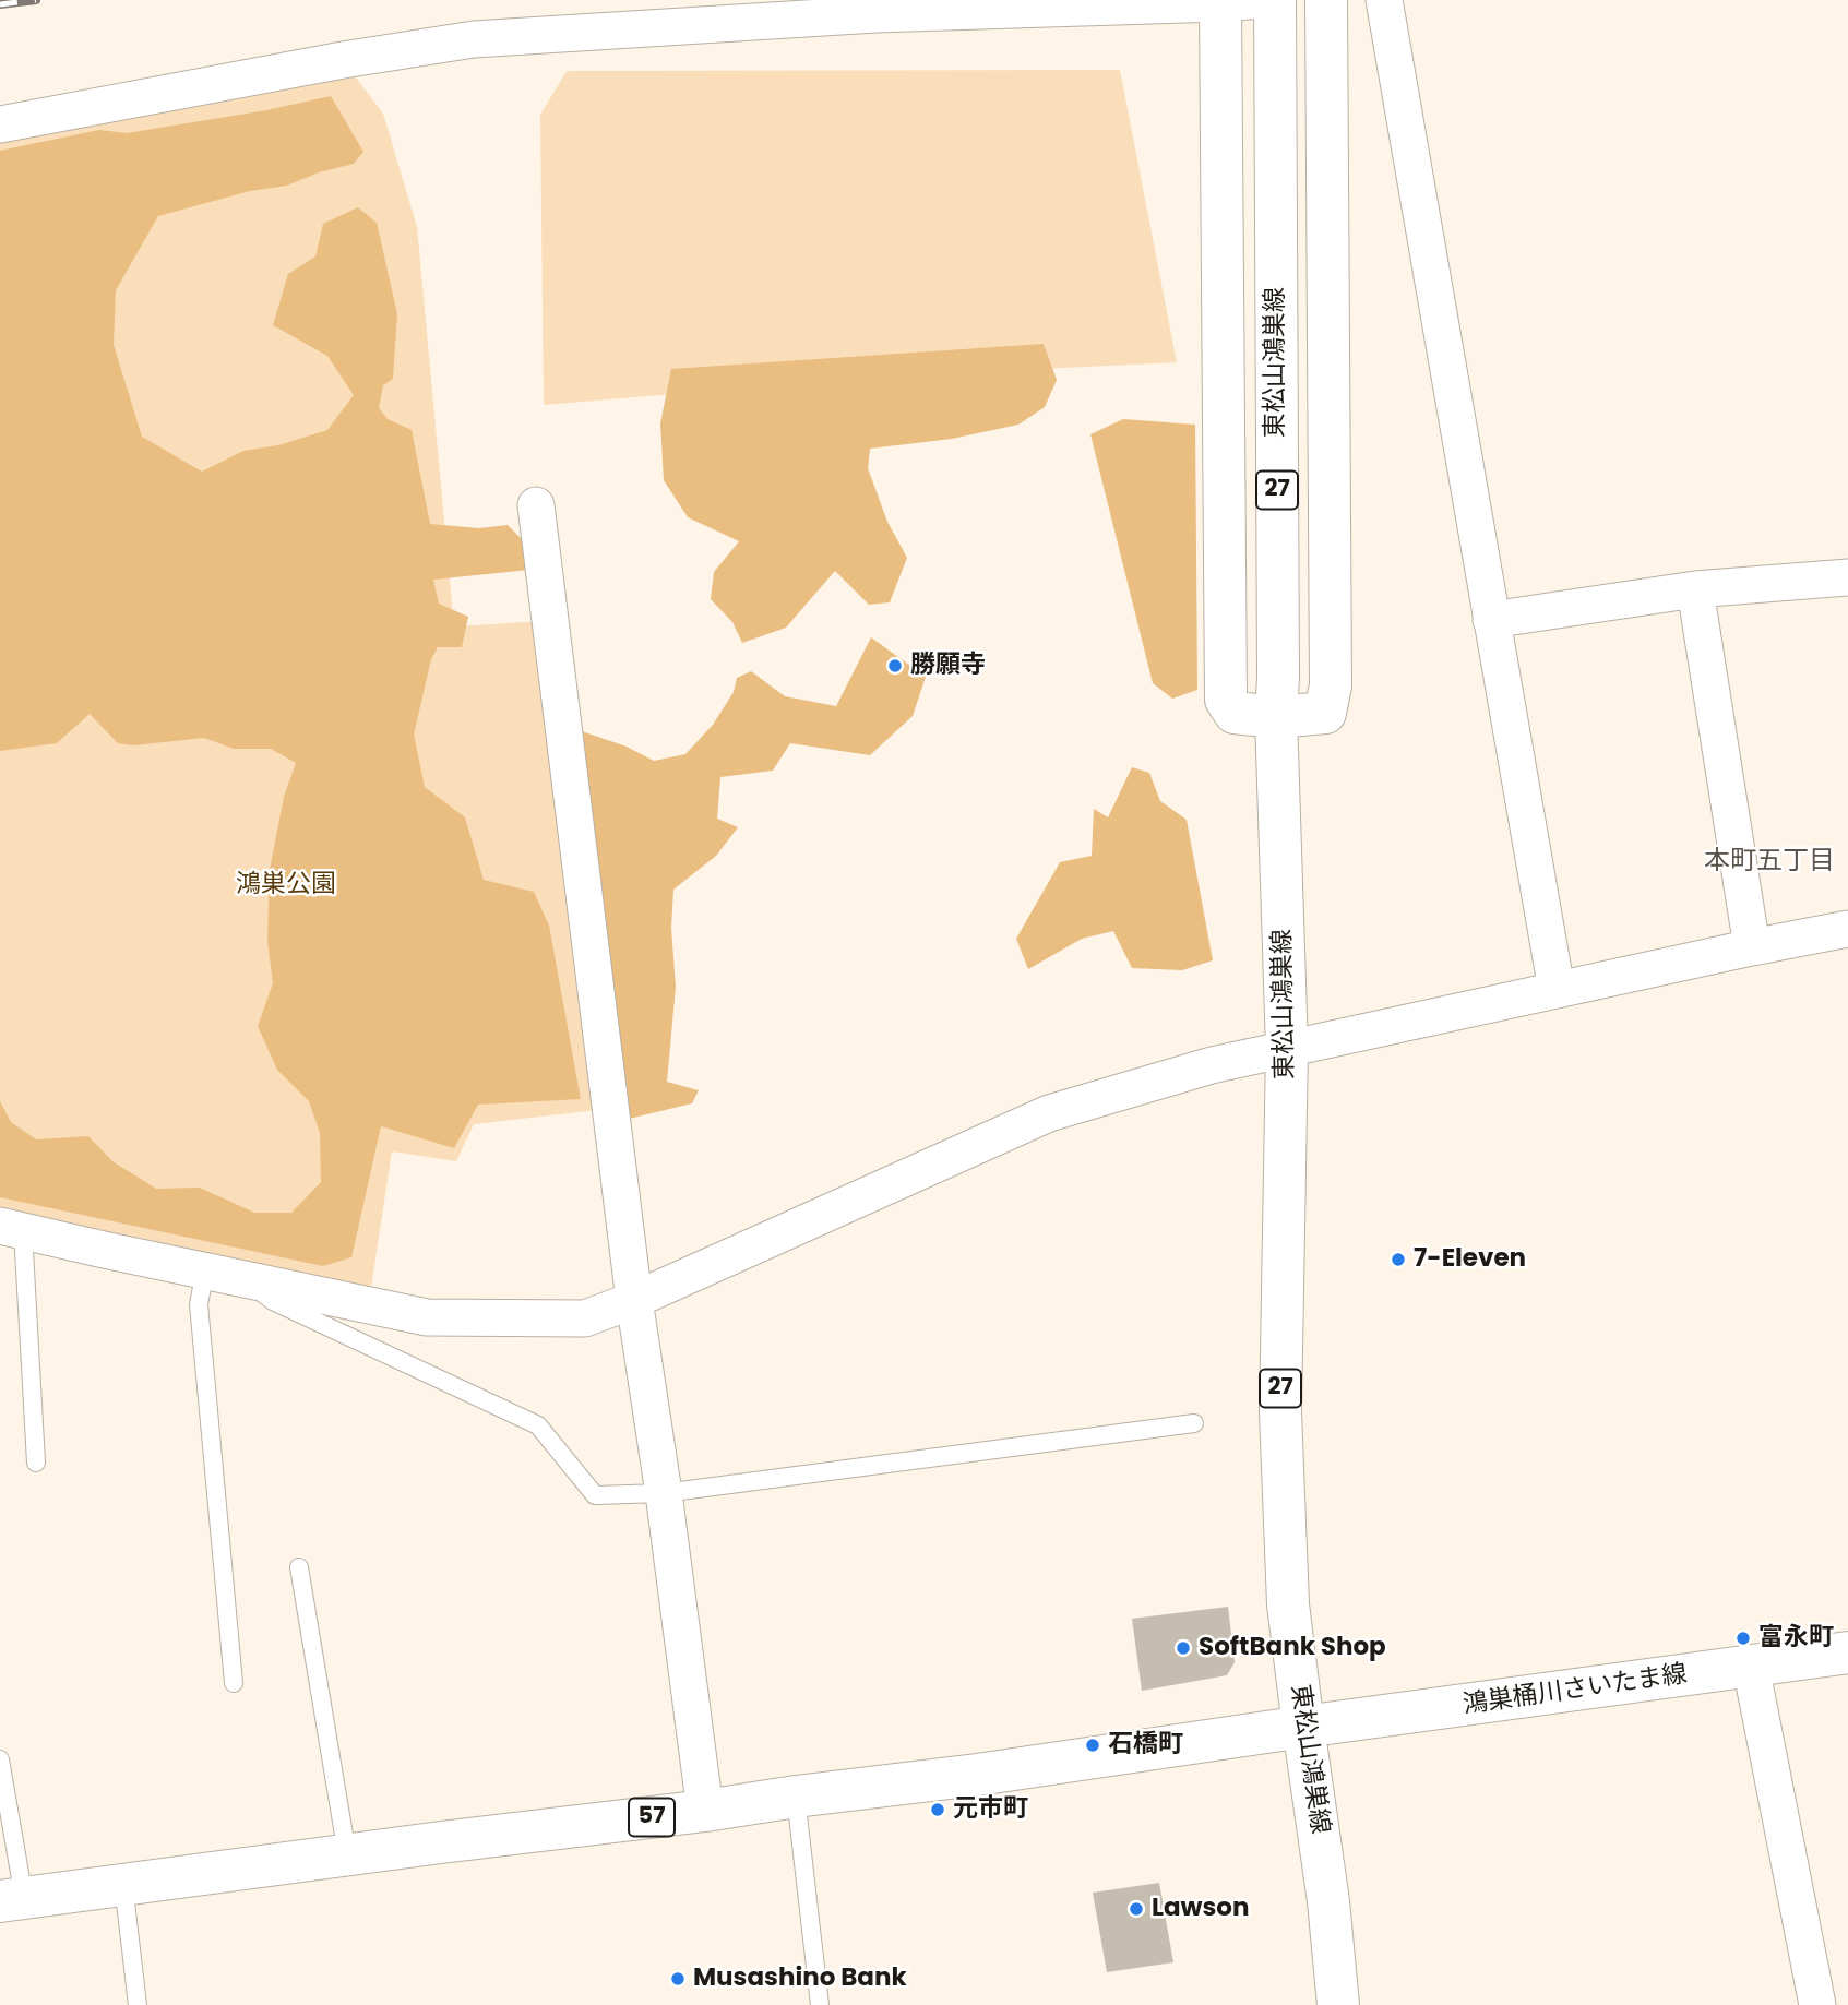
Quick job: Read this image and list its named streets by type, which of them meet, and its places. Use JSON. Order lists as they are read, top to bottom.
{
  "streets": {
    "main road": [
      "東松山鴻巣線",
      "27",
      "鴻巣桶川さいたま線",
      "57"
    ]
  },
  "crossings": [
    ["東松山鴻巣線", "鴻巣桶川さいたま線"],
    ["東松山鴻巣線", "57"],
    ["鴻巣桶川さいたま線", "57"]
  ],
  "districts": ["本町五丁目"],
  "parks": ["鴻巣公園"],
  "places": [
    "勝願寺",
    "7-Eleven",
    "富永町",
    "SoftBank Shop",
    "石橋町",
    "元市町",
    "Lawson",
    "Musashino Bank"
  ]
}
